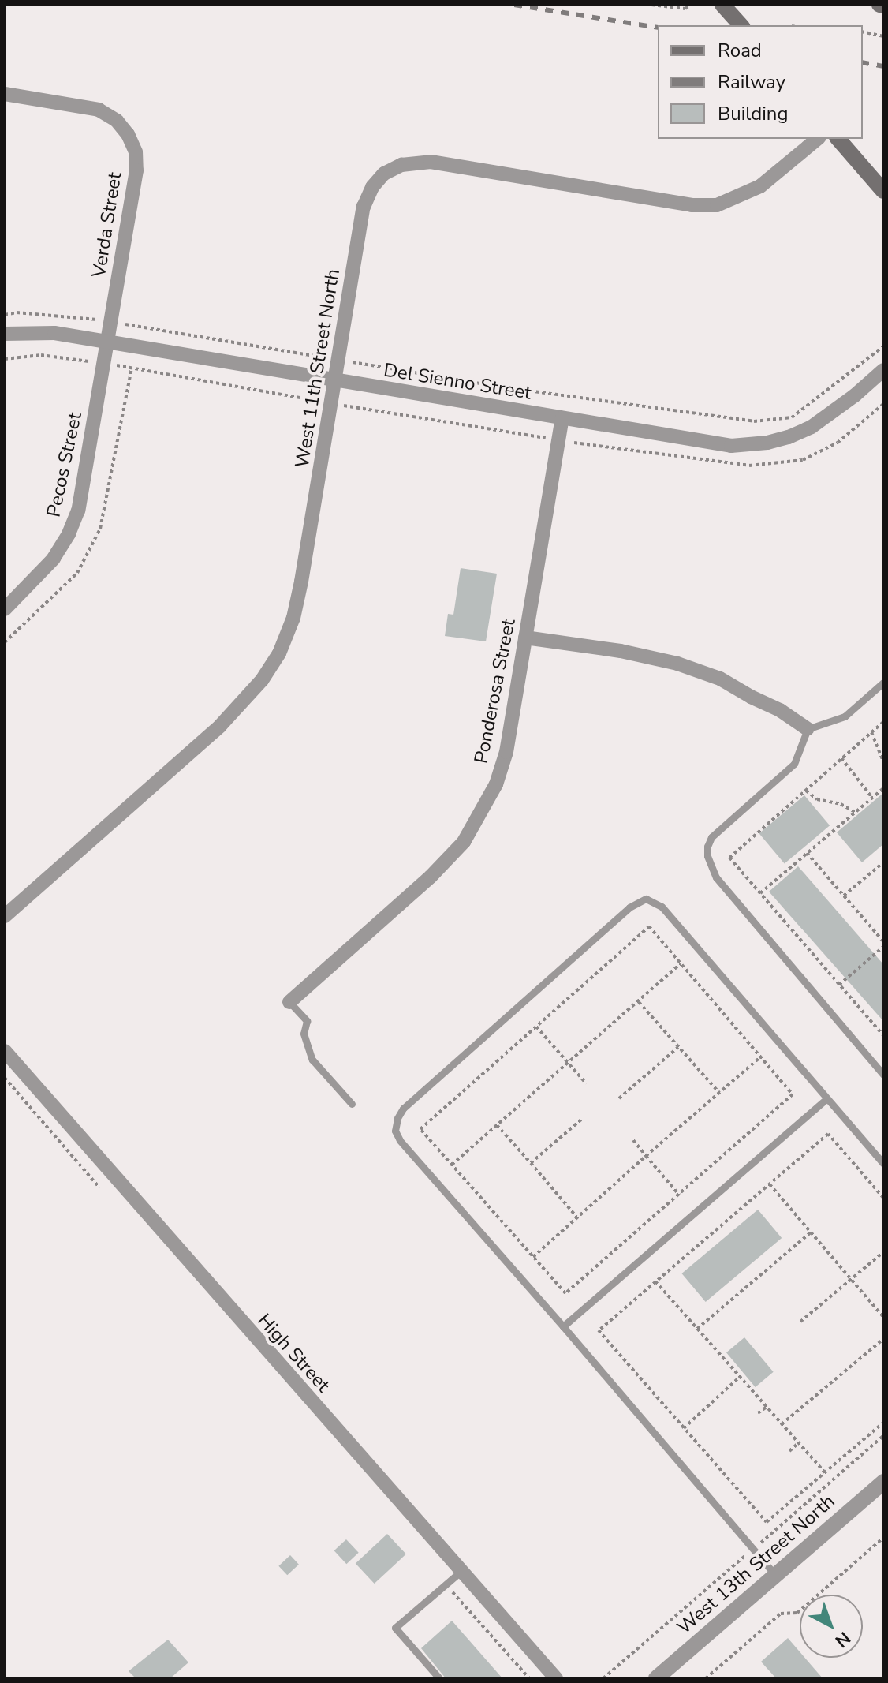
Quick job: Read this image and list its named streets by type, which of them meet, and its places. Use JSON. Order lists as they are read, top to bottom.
{
  "streets": {
    "street": [
      "Verda Street",
      "West 11th Street North",
      "Del Sienno Street",
      "Pecos Street",
      "Ponderosa Street",
      "High Street",
      "West 13th Street North"
    ]
  },
  "crossings": [
    ["Verda Street", "Del Sienno Street"],
    ["Verda Street", "Pecos Street"],
    ["West 11th Street North", "Del Sienno Street"],
    ["Del Sienno Street", "Pecos Street"],
    ["Del Sienno Street", "Ponderosa Street"]
  ],
  "legend": ["Road", "Railway", "Building"],
  "north": "bottom right"
}
